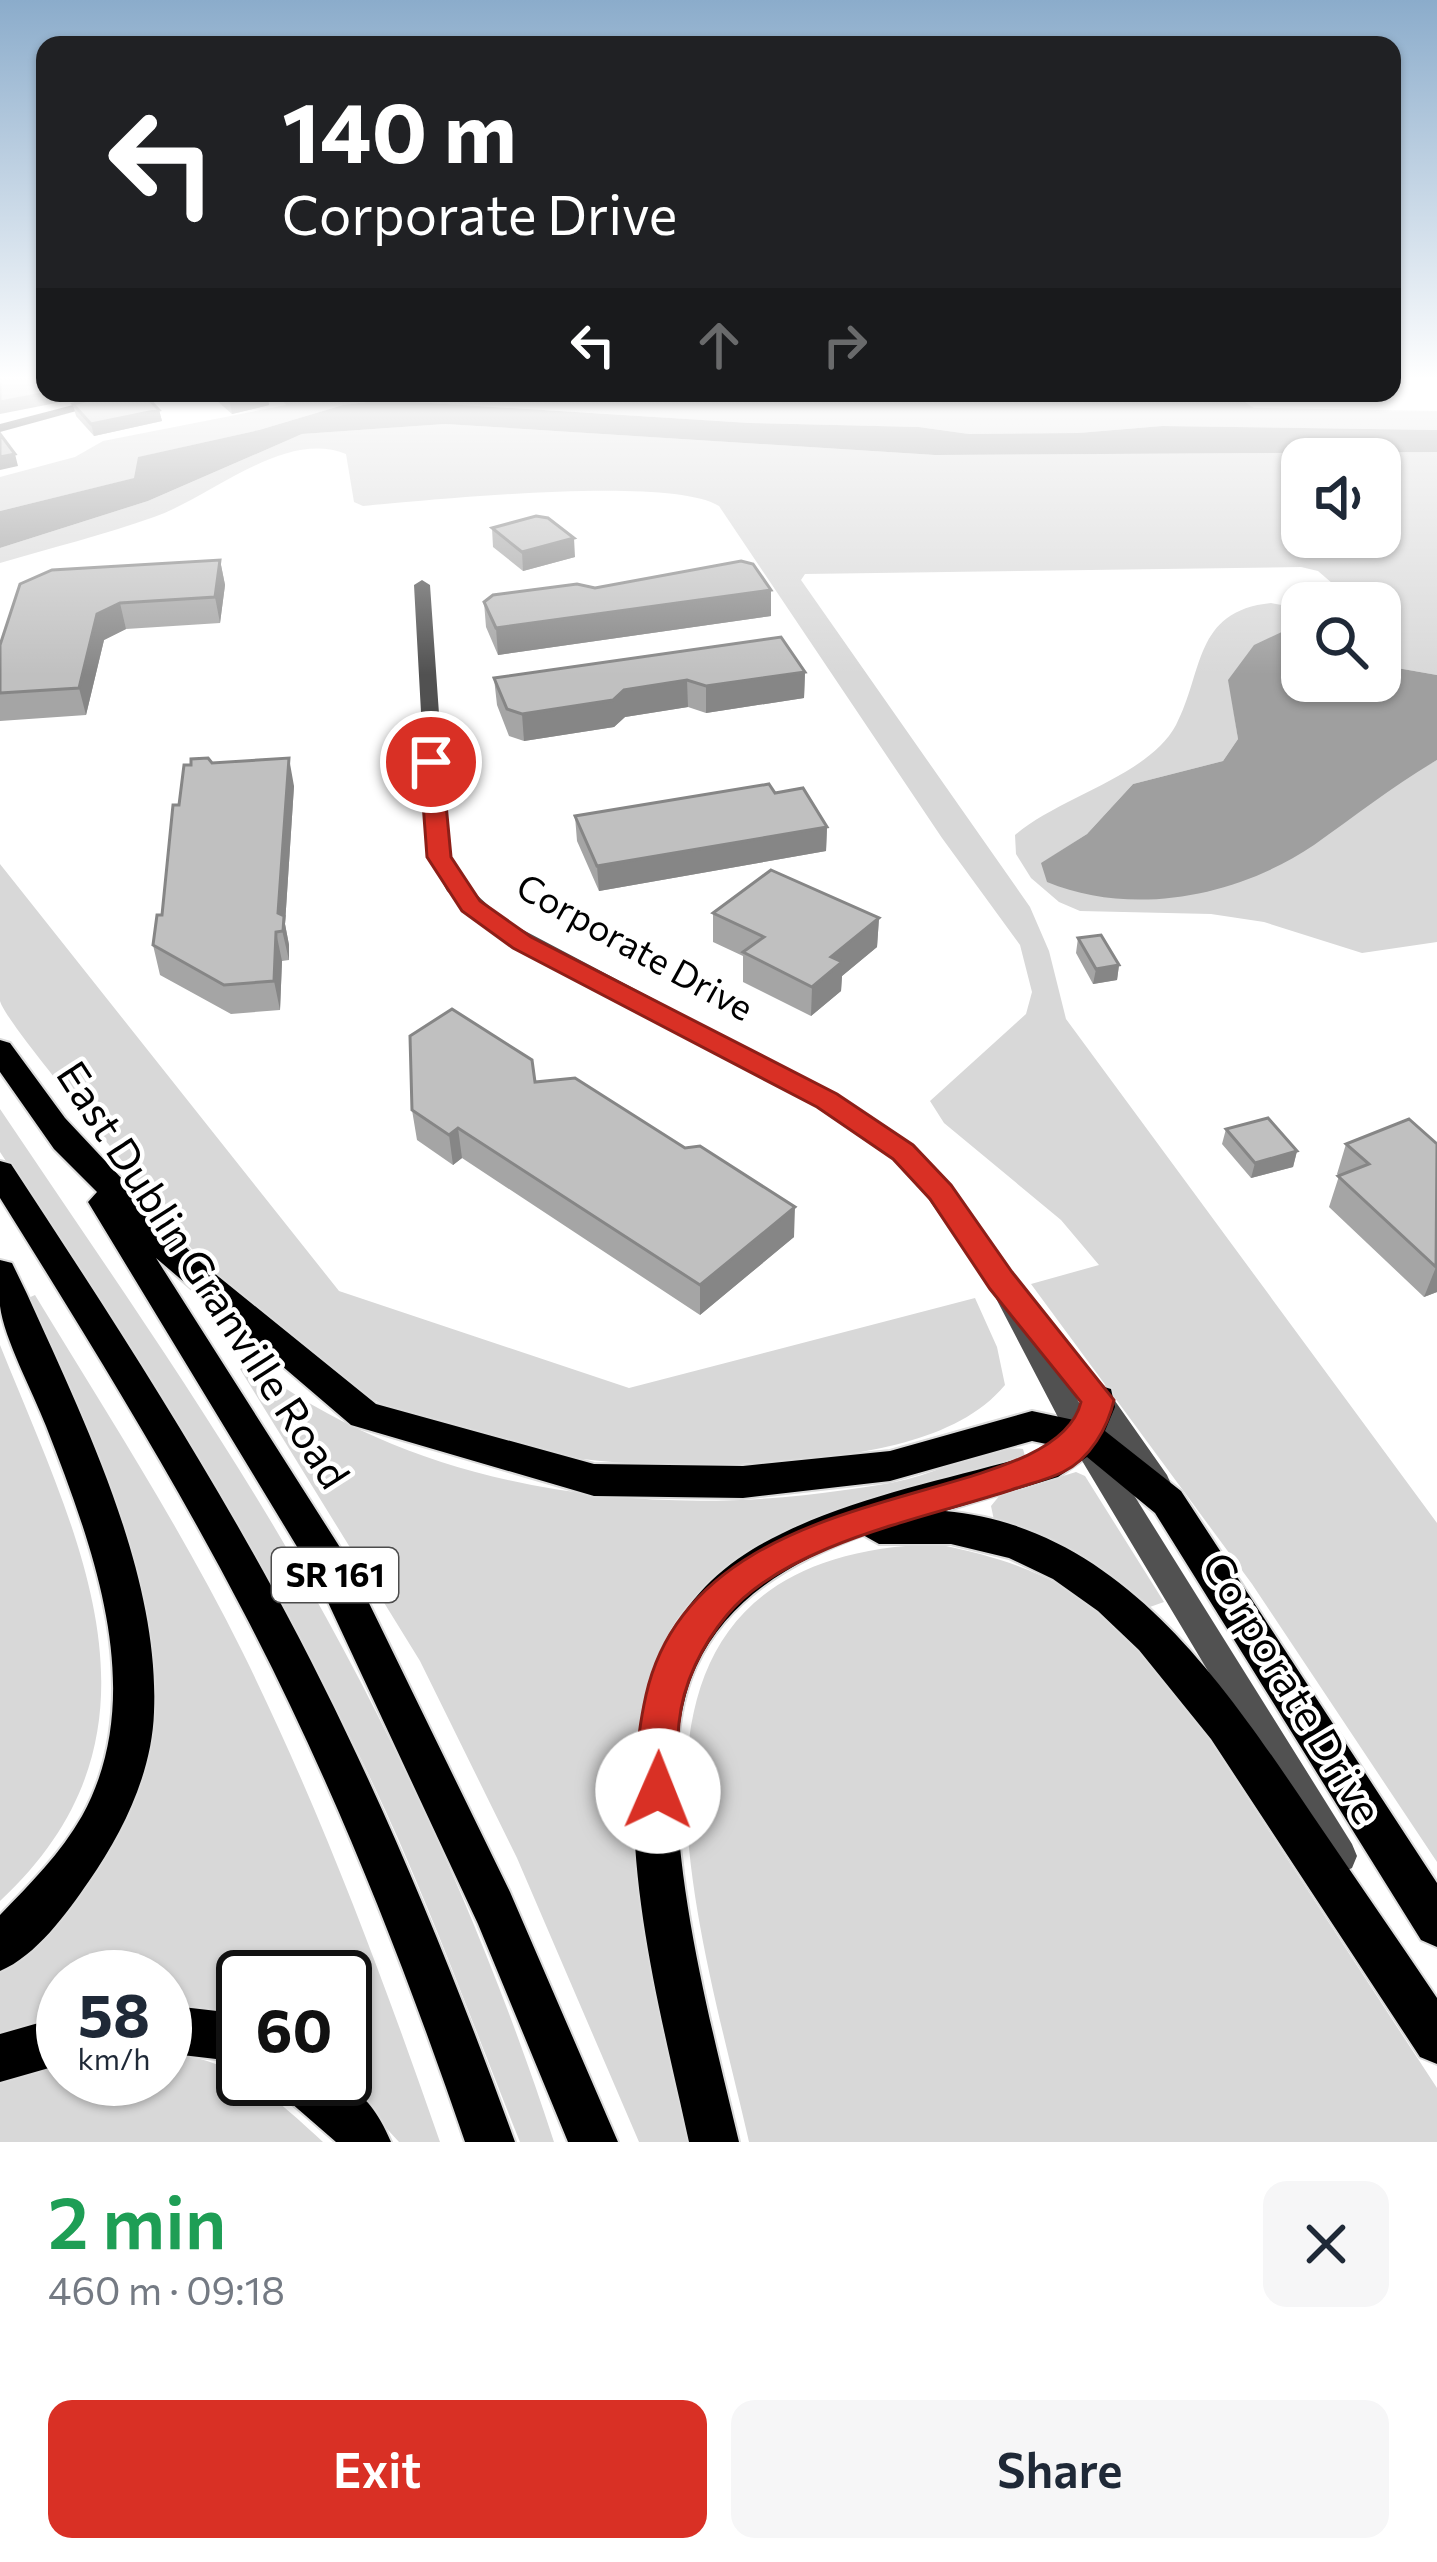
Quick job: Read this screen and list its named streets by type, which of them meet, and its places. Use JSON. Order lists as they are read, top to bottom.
{
  "streets": {
    "main road": ["Corporate Drive", "East Dublin Granville Road", "SR 161"]
  },
  "page": {
    "turn": ["140 m", "Corporate Drive"],
    "speed": "58 km/h",
    "limit": "60",
    "heading": ["2 min", "460 m · 09:18"],
    "buttons": ["Exit", "Share"]
  }
}
